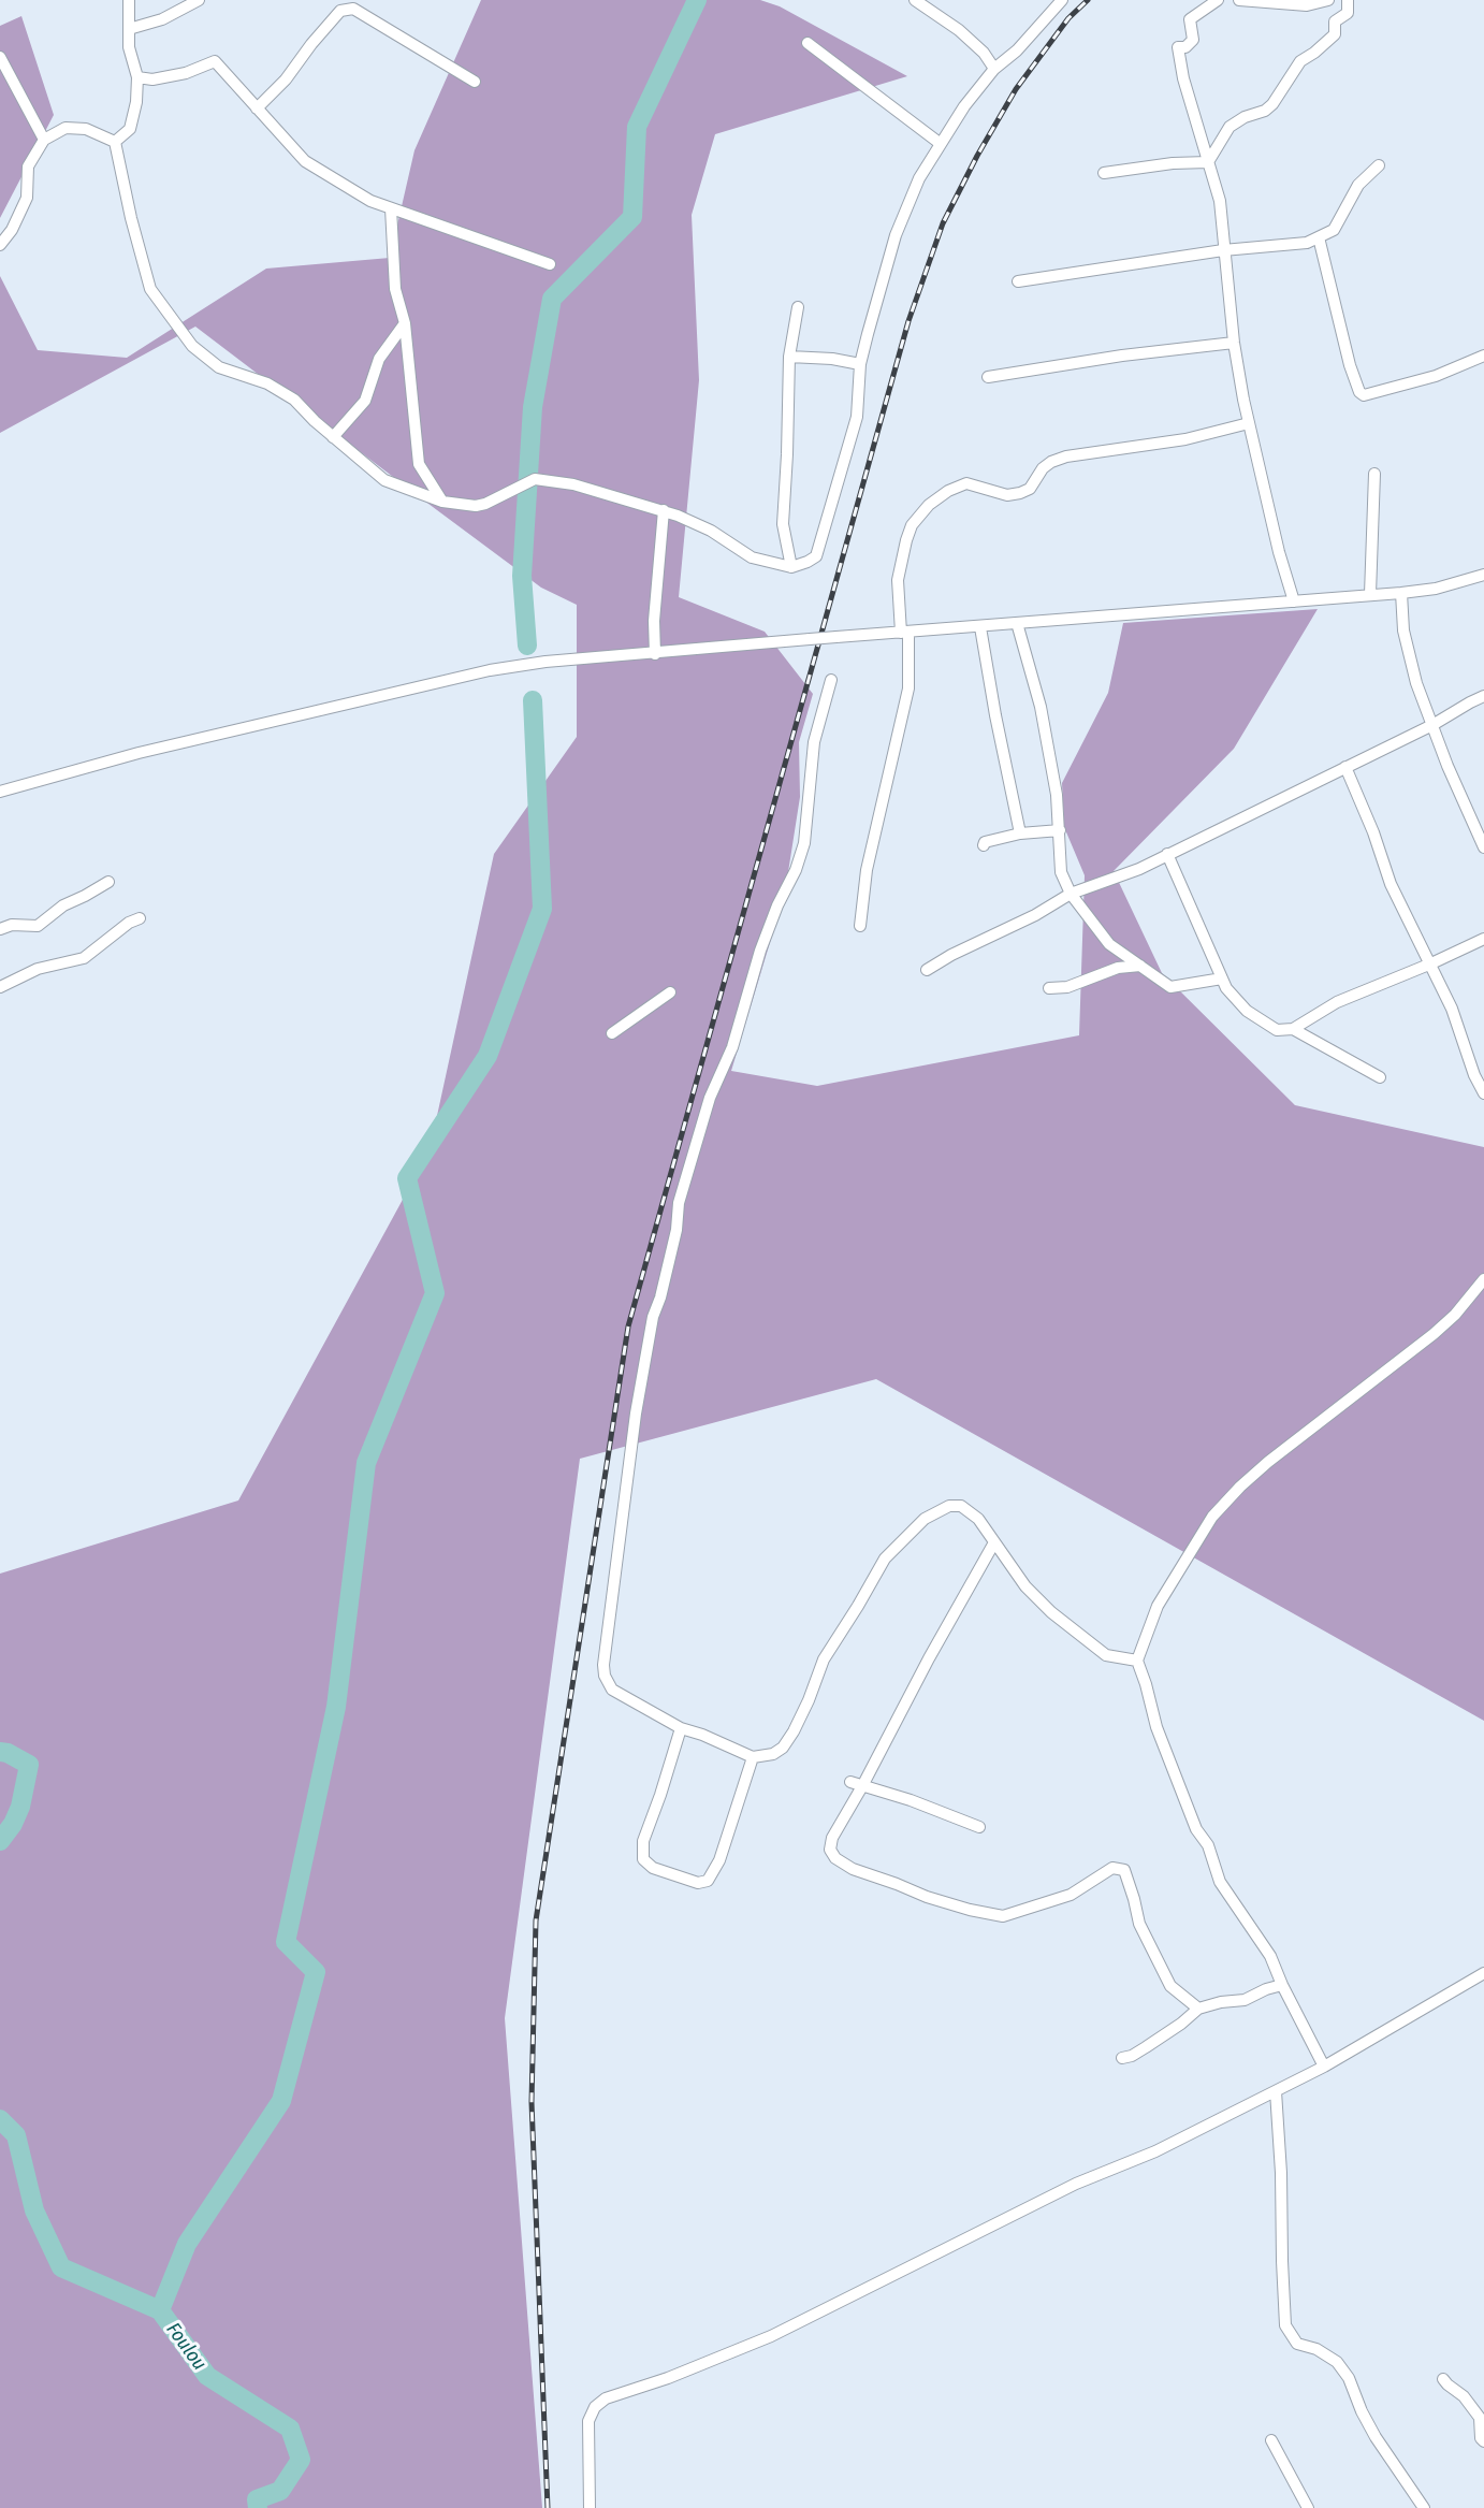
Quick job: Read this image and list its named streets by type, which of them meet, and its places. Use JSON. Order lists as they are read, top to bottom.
{
  "water": ["Foulou"]
}
